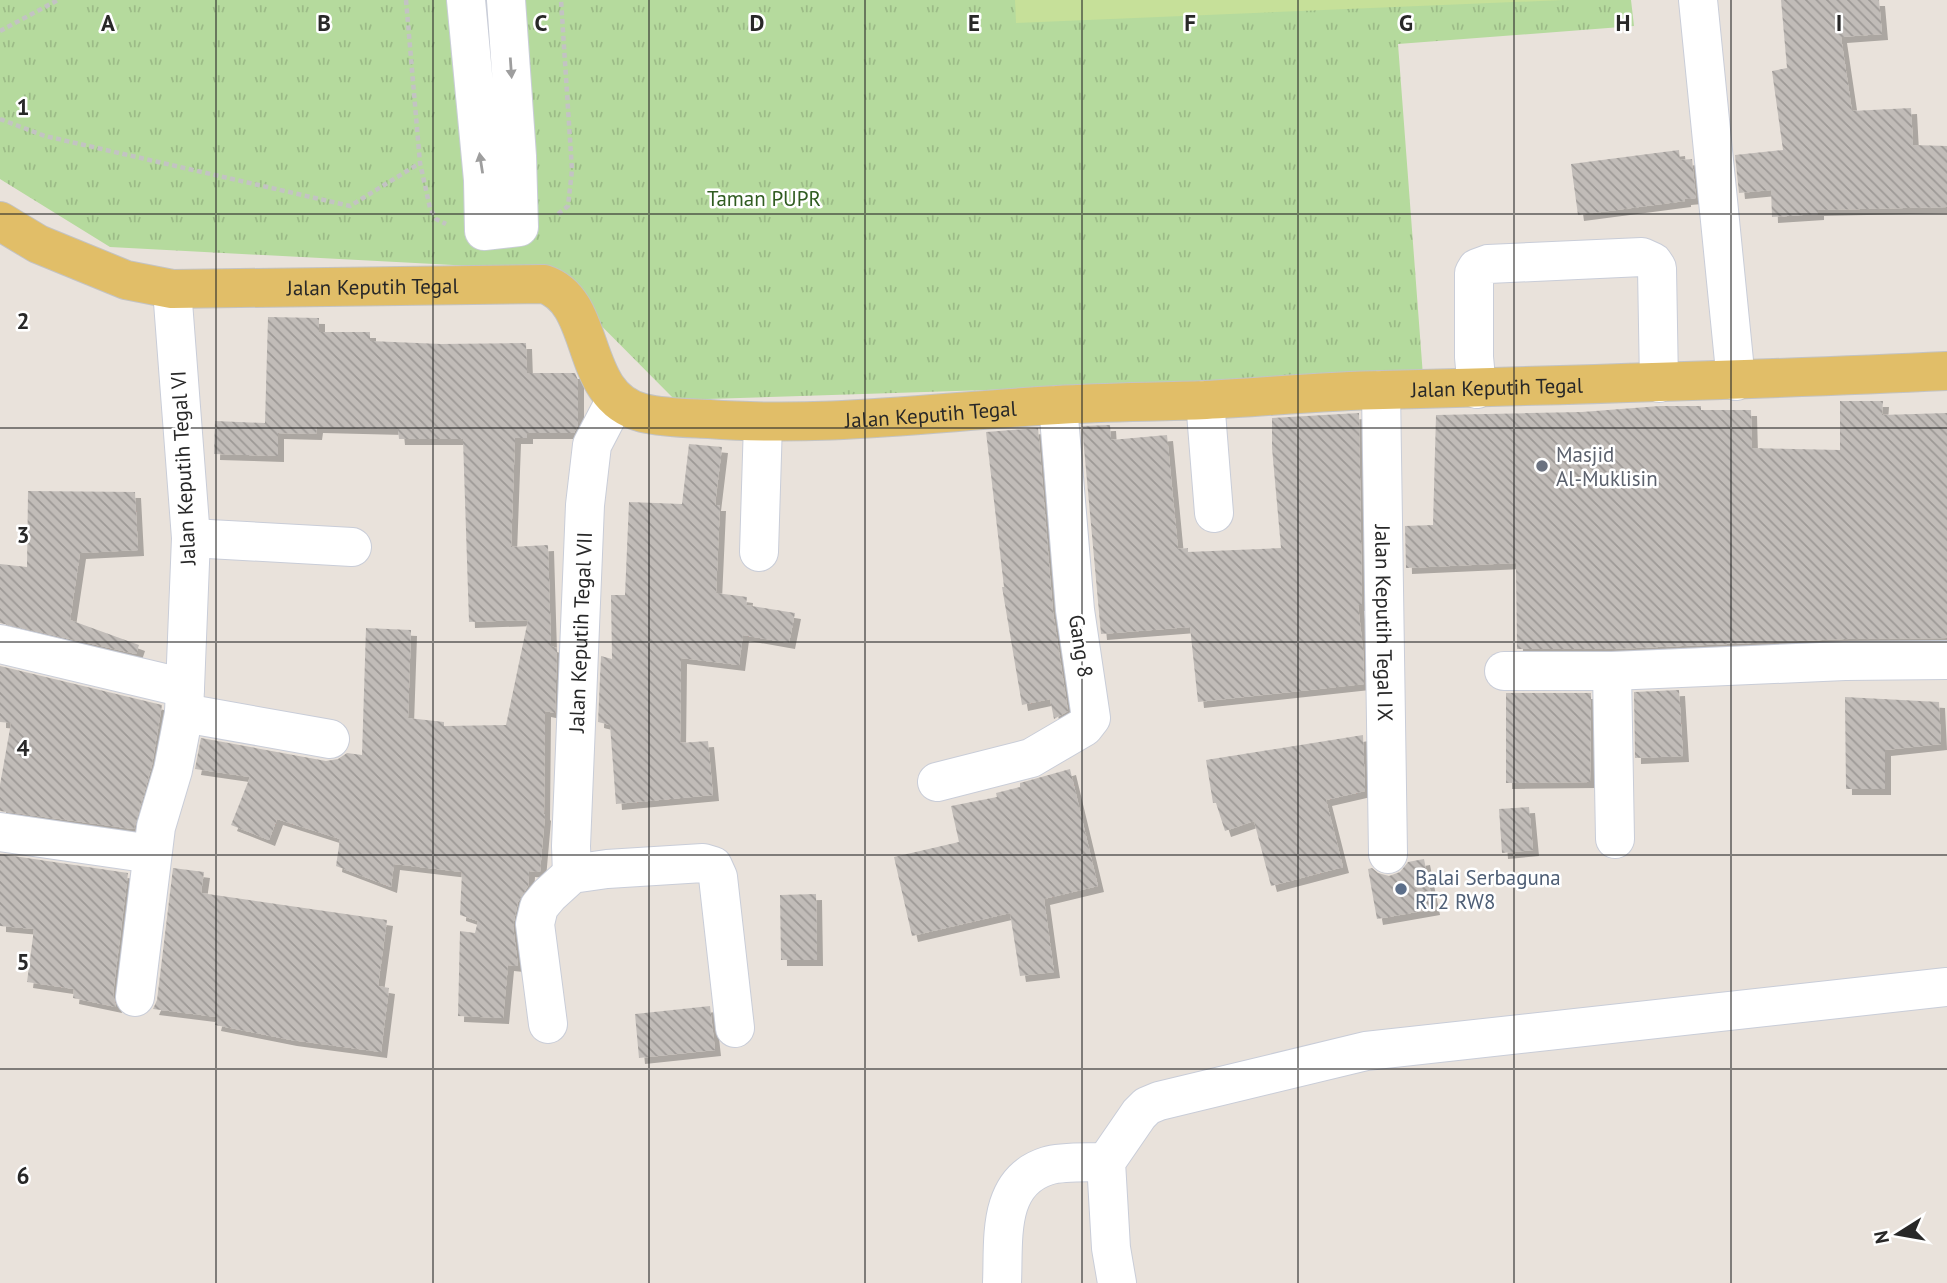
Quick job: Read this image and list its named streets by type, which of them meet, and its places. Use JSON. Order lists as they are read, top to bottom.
{
  "streets": {
    "main road": ["Jalan Keputih Tegal"],
    "street": [
      "Jalan Keputih Tegal VI",
      "Jalan Keputih Tegal IX",
      "Jalan Keputih Tegal VII",
      "Gang 8"
    ]
  },
  "crossings": [
    ["Jalan Keputih Tegal", "Jalan Keputih Tegal VI"],
    ["Jalan Keputih Tegal", "Jalan Keputih Tegal IX"],
    ["Jalan Keputih Tegal", "Jalan Keputih Tegal VII"],
    ["Jalan Keputih Tegal", "Gang 8"]
  ],
  "parks": ["Taman PUPR"],
  "places": ["Masjid Al-Muklisin", "Balai Serbaguna RT2 RW8"],
  "north": "left",
  "grid": {
    "columns": [
      "A",
      "B",
      "C",
      "D",
      "E",
      "F",
      "G",
      "H",
      "I"
    ],
    "rows": [
      "1",
      "2",
      "3",
      "4",
      "5",
      "6"
    ]
  }
}
